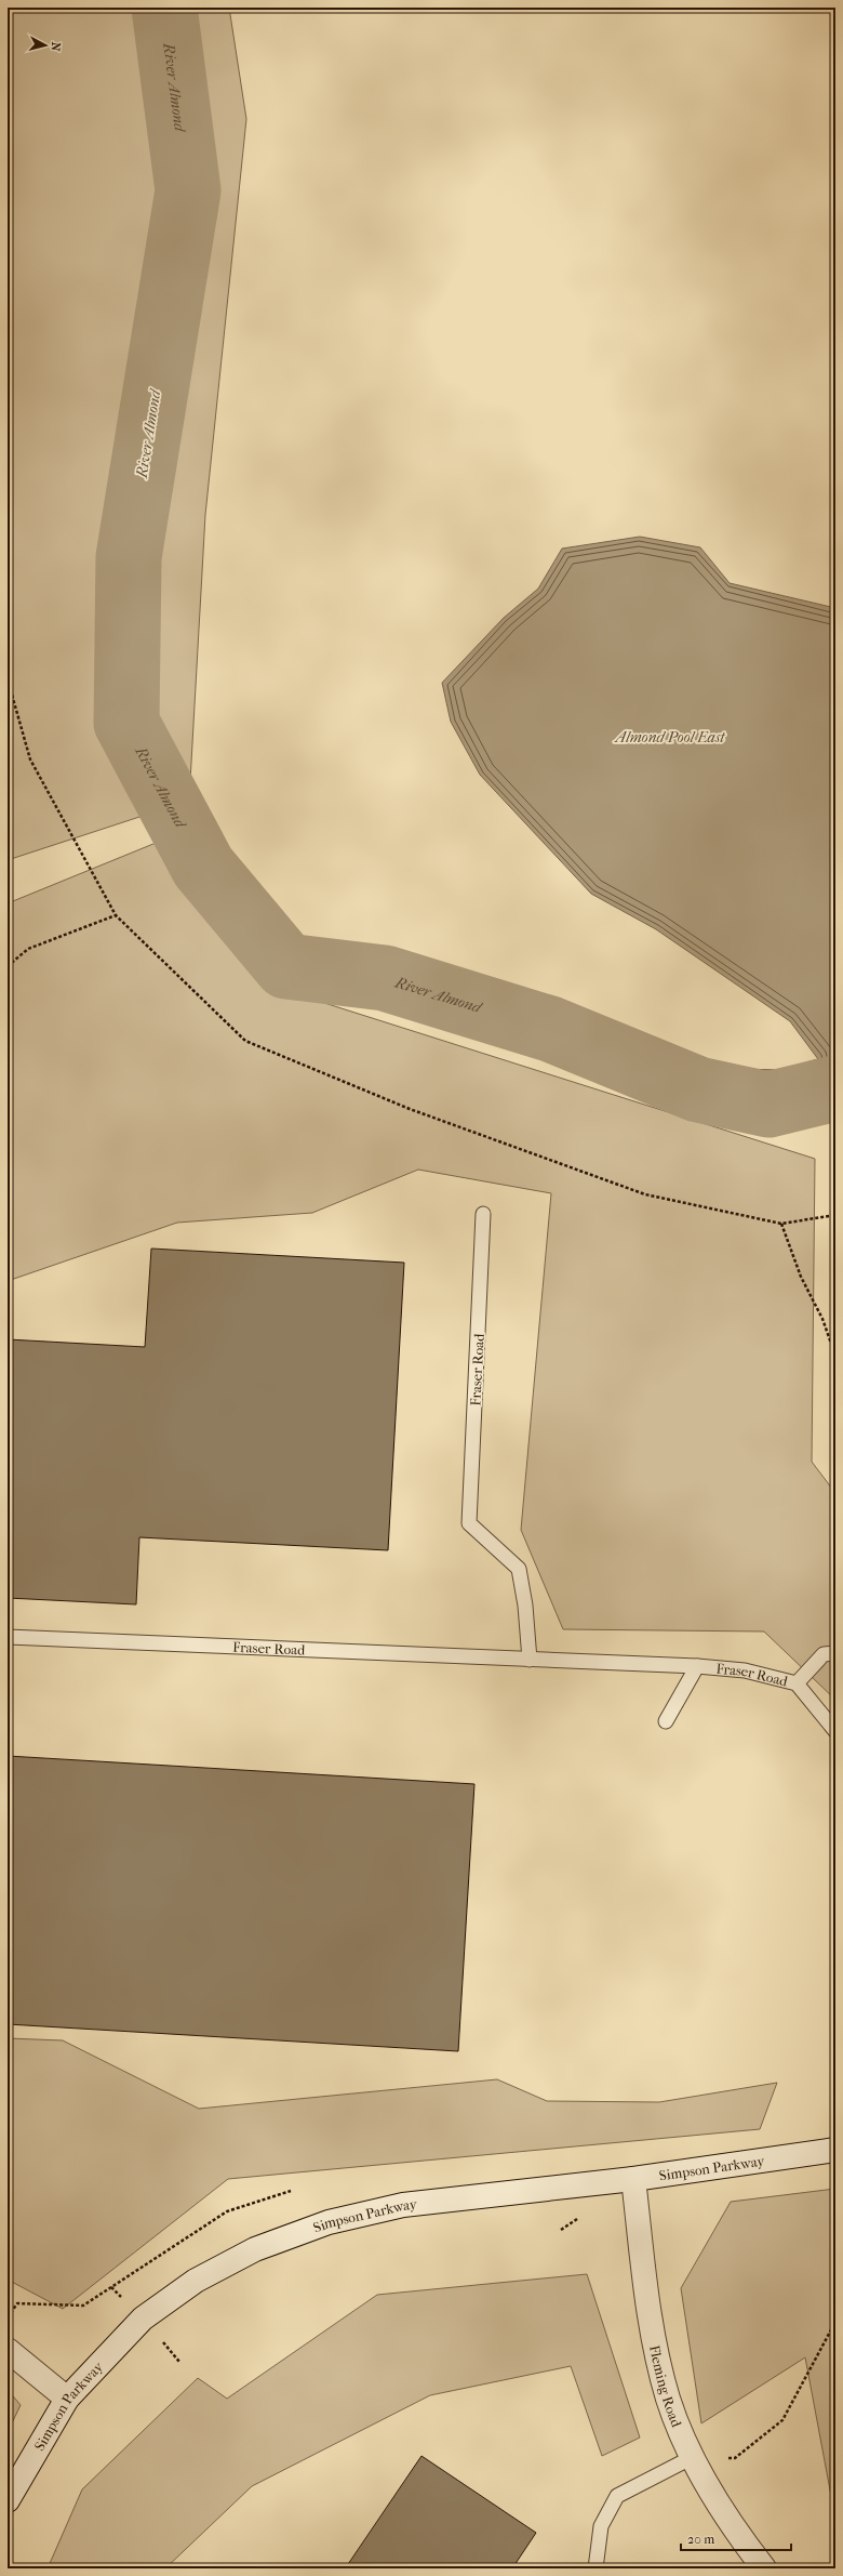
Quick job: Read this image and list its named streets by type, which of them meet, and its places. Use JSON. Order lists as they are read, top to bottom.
{
  "streets": {
    "main road": ["Simpson Parkway", "Fleming Road"],
    "lane": ["Fraser Road"]
  },
  "crossings": [
    ["Simpson Parkway", "Fleming Road"]
  ],
  "water": ["River Almond", "Almond Pool East"],
  "scale_bar": "20 m",
  "north": "right"
}
